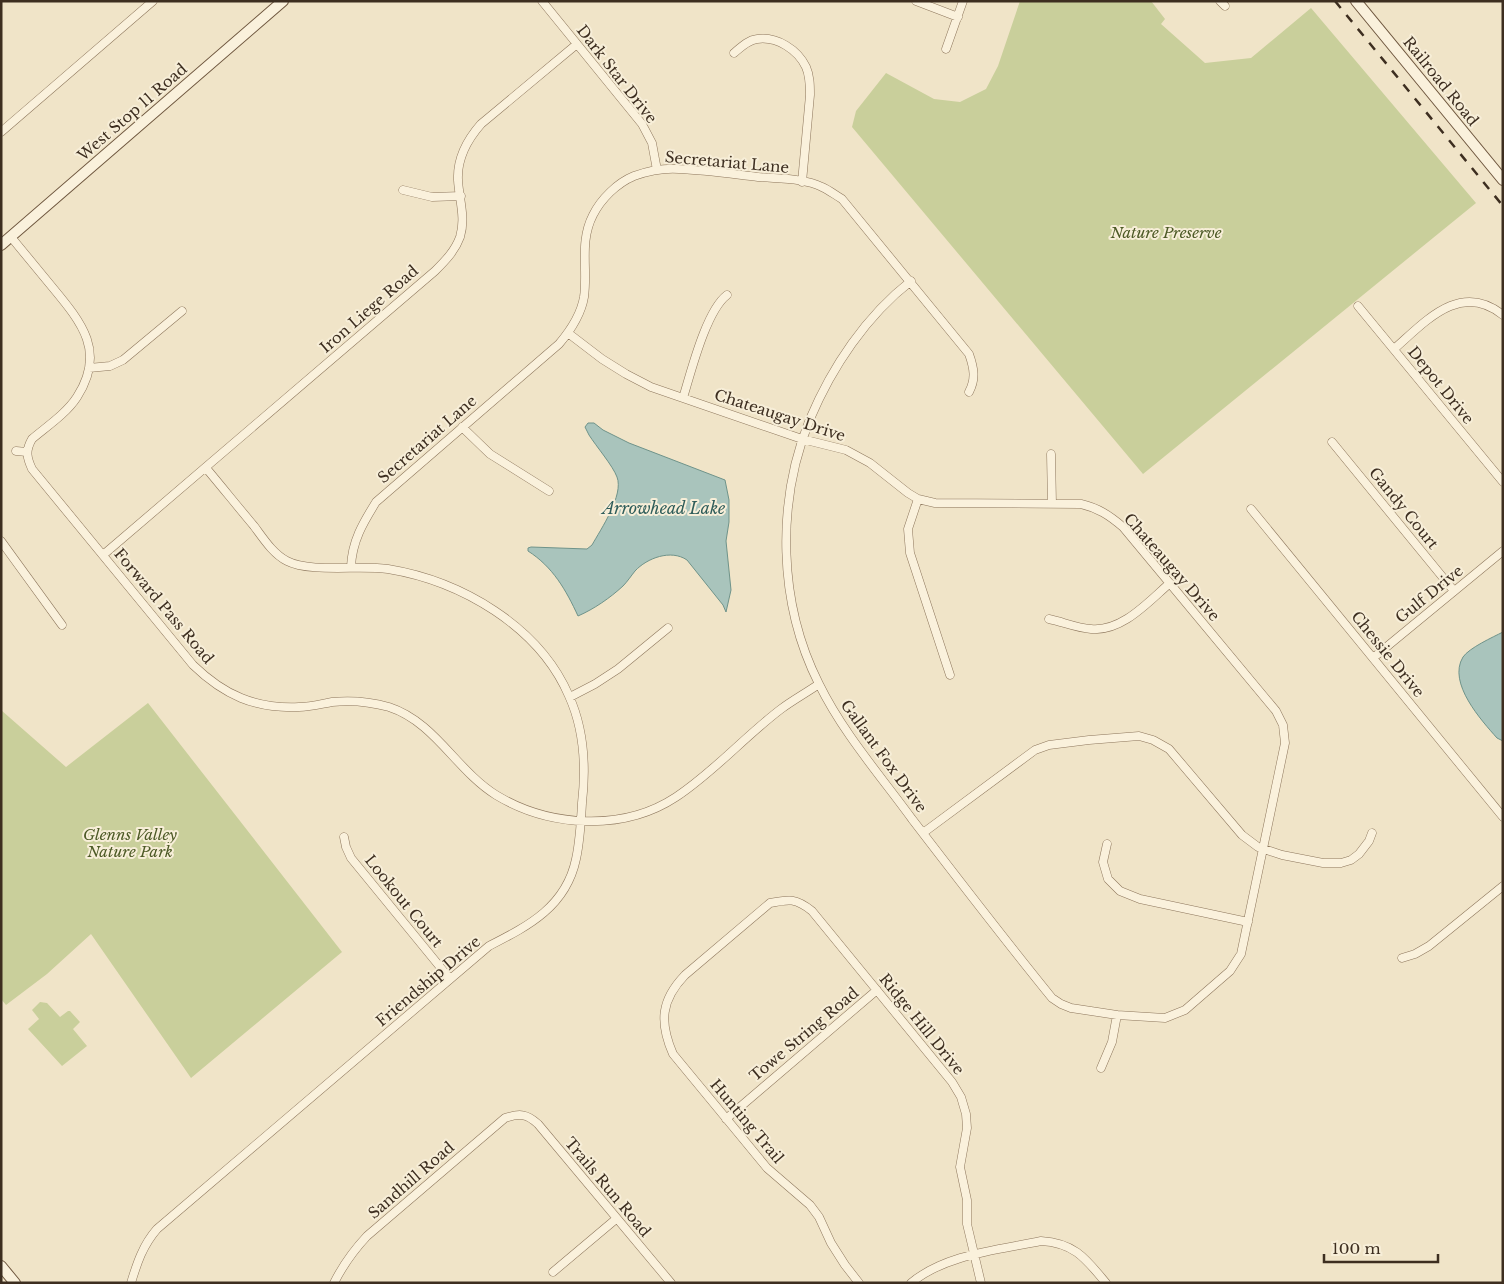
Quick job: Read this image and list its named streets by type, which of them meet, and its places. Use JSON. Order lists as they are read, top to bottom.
{
  "streets": {
    "main road": ["Railroad Road", "West Stop 11 Road"],
    "street": [
      "Dark Star Drive",
      "Secretariat Lane",
      "Iron Liege Road",
      "Depot Drive",
      "Chateaugay Drive",
      "Gandy Court",
      "Gulf Drive",
      "Forward Pass Road",
      "Chessie Drive",
      "Gallant Fox Drive",
      "Lookout Court",
      "Friendship Drive",
      "Ridge Hill Drive",
      "Towe String Road",
      "Hunting Trail",
      "Sandhill Road",
      "Trails Run Road"
    ]
  },
  "crossings": [
    ["Dark Star Drive", "Secretariat Lane"],
    ["Dark Star Drive", "Iron Liege Road"],
    ["Secretariat Lane", "Chateaugay Drive"],
    ["Secretariat Lane", "Gallant Fox Drive"],
    ["Secretariat Lane", "Friendship Drive"],
    ["Iron Liege Road", "Forward Pass Road"],
    ["Iron Liege Road", "Friendship Drive"],
    ["Chateaugay Drive", "Gallant Fox Drive"],
    ["Gandy Court", "Gulf Drive"],
    ["Gulf Drive", "Chessie Drive"],
    ["Forward Pass Road", "Friendship Drive"],
    ["Lookout Court", "Friendship Drive"],
    ["Ridge Hill Drive", "Towe String Road"],
    ["Ridge Hill Drive", "Hunting Trail"],
    ["Towe String Road", "Hunting Trail"],
    ["Sandhill Road", "Trails Run Road"]
  ],
  "water": ["Arrowhead Lake"],
  "parks": ["Nature Preserve", "Glenns Valley Nature Park"],
  "scale_bar": "100 m"
}
